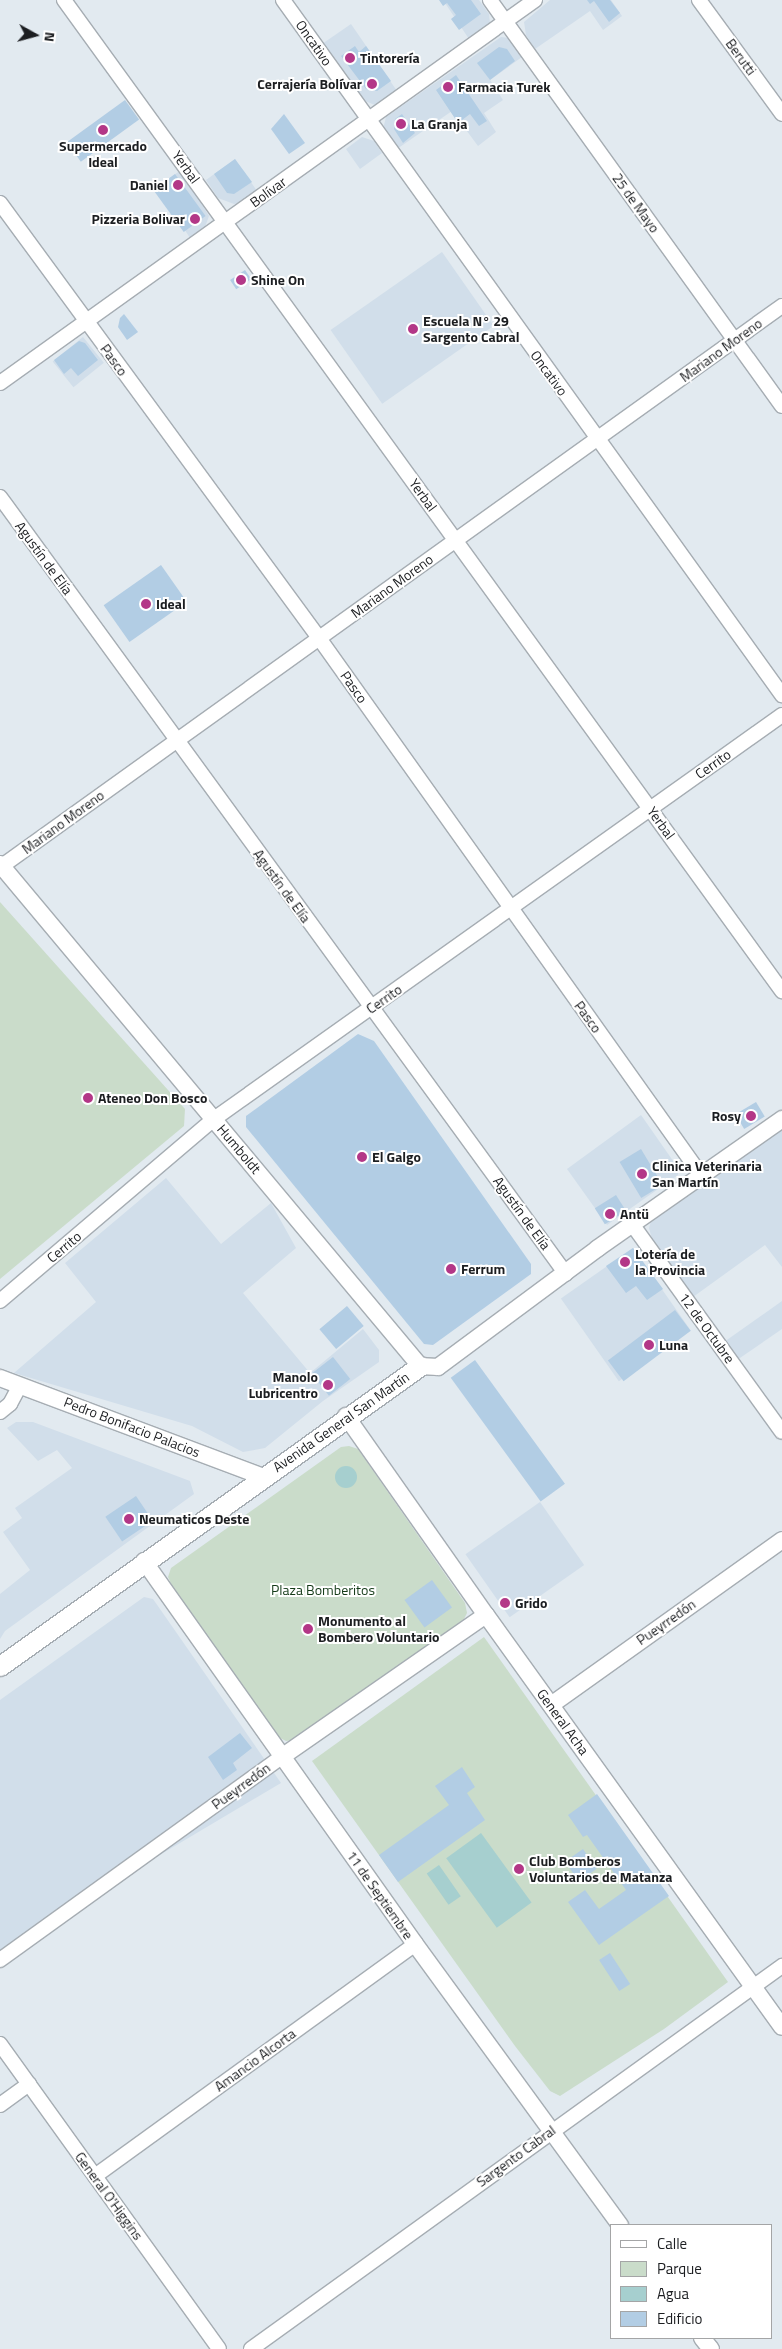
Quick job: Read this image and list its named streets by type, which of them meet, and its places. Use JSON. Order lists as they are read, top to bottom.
{
  "streets": {
    "main road": ["Avenida General San Martín"],
    "street": [
      "Oncativo",
      "Berutti",
      "Yerbal",
      "Bolívar",
      "25 de Mayo",
      "Mariano Moreno",
      "Pasco",
      "Agustín de Elía",
      "Cerrito",
      "Humboldt",
      "12 de Octubre",
      "Pedro Bonifacio Palacios",
      "Pueyrredón",
      "General Acha",
      "11 de Septiembre",
      "Amancio Alcorta",
      "Sargento Cabral",
      "General O'Higgins"
    ]
  },
  "crossings": [
    ["Oncativo", "Bolívar"],
    ["Oncativo", "Mariano Moreno"],
    ["Yerbal", "Bolívar"],
    ["Yerbal", "Mariano Moreno"],
    ["Yerbal", "Cerrito"],
    ["Bolívar", "25 de Mayo"],
    ["Bolívar", "Pasco"],
    ["25 de Mayo", "Mariano Moreno"],
    ["Mariano Moreno", "Pasco"],
    ["Mariano Moreno", "Agustín de Elía"],
    ["Mariano Moreno", "Humboldt"],
    ["Pasco", "Cerrito"],
    ["Pasco", "Avenida General San Martín"],
    ["Agustín de Elía", "Cerrito"],
    ["Agustín de Elía", "Avenida General San Martín"],
    ["Cerrito", "Humboldt"],
    ["Humboldt", "Avenida General San Martín"],
    ["12 de Octubre", "Avenida General San Martín"],
    ["Avenida General San Martín", "Pedro Bonifacio Palacios"],
    ["Avenida General San Martín", "General Acha"],
    ["Avenida General San Martín", "11 de Septiembre"],
    ["Pueyrredón", "General Acha"],
    ["Pueyrredón", "11 de Septiembre"],
    ["General Acha", "Sargento Cabral"],
    ["11 de Septiembre", "Amancio Alcorta"],
    ["11 de Septiembre", "Sargento Cabral"],
    ["Amancio Alcorta", "General O'Higgins"]
  ],
  "parks": ["Plaza Bomberitos"],
  "places": [
    "Tintorería",
    "Cerrajería Bolívar",
    "Farmacia Turek",
    "La Granja",
    "Supermercado Ideal",
    "Daniel",
    "Pizzeria Bolivar",
    "Shine On",
    "Escuela N° 29 Sargento Cabral",
    "Ideal",
    "Ateneo Don Bosco",
    "Rosy",
    "El Galgo",
    "Clinica Veterinaria San Martín",
    "Antü",
    "Lotería de la Provincia",
    "Ferrum",
    "Luna",
    "Manolo Lubricentro",
    "Neumaticos Deste",
    "Grido",
    "Monumento al Bombero Voluntario",
    "Club Bomberos Voluntarios de Matanza"
  ],
  "legend": [
    "Calle",
    "Parque",
    "Agua",
    "Edificio"
  ],
  "north": "right"
}
